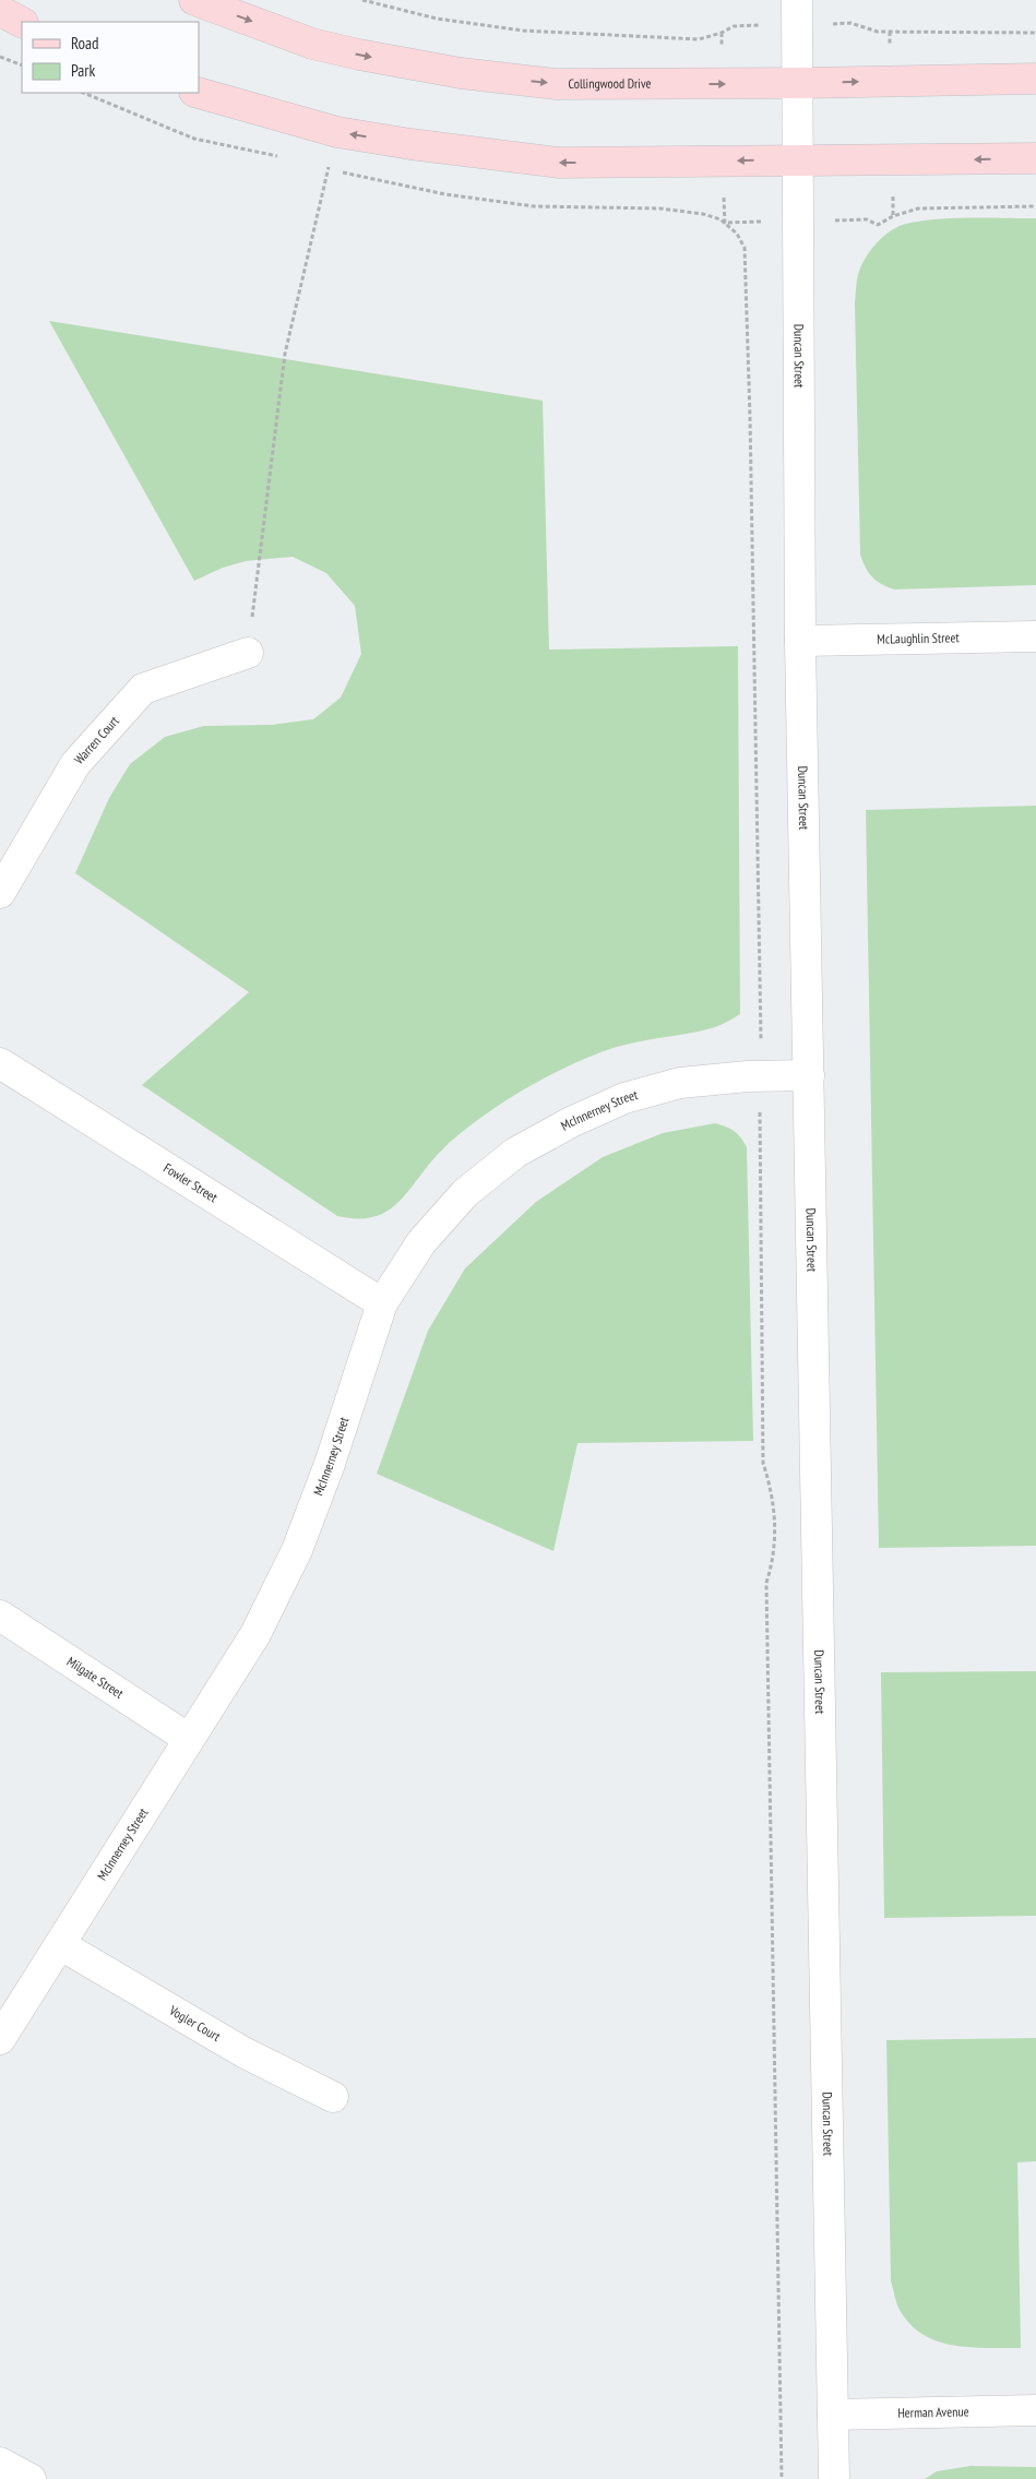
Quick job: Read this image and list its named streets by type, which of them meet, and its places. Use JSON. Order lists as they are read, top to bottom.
{
  "streets": {
    "main road": ["Collingwood Drive"],
    "street": [
      "Duncan Street",
      "McLaughlin Street",
      "Warren Court",
      "McInnerney Street",
      "Fowler Street",
      "Milgate Street",
      "Vogler Court",
      "Herman Avenue"
    ]
  },
  "crossings": [
    ["Collingwood Drive", "Duncan Street"],
    ["Duncan Street", "McLaughlin Street"],
    ["Duncan Street", "McInnerney Street"],
    ["Duncan Street", "Herman Avenue"],
    ["McInnerney Street", "Fowler Street"],
    ["McInnerney Street", "Milgate Street"],
    ["McInnerney Street", "Vogler Court"]
  ],
  "legend": ["Road", "Park"]
}
